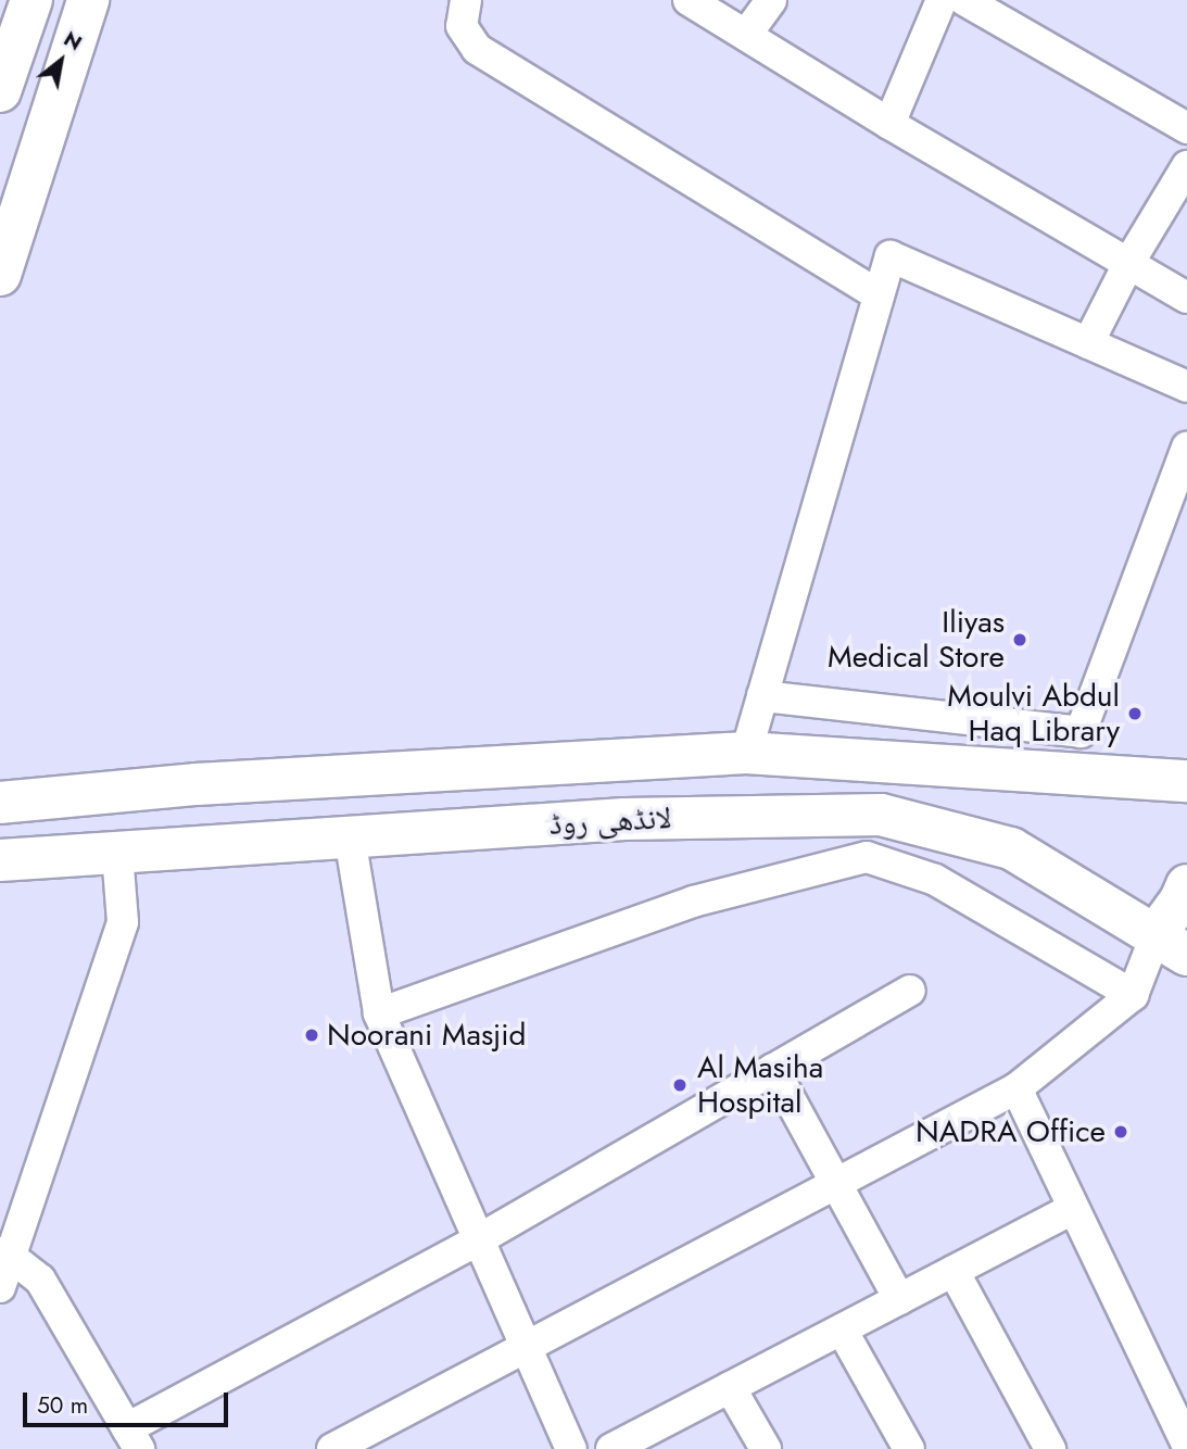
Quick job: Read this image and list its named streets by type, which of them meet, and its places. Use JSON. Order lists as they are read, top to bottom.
{
  "streets": {
    "main road": ["لانڈھی روڈ"]
  },
  "places": [
    "Iliyas Medical Store",
    "Moulvi Abdul Haq Library",
    "Noorani Masjid",
    "Al Masiha Hospital",
    "NADRA Office"
  ],
  "scale_bar": "50 m",
  "north": "top right"
}
